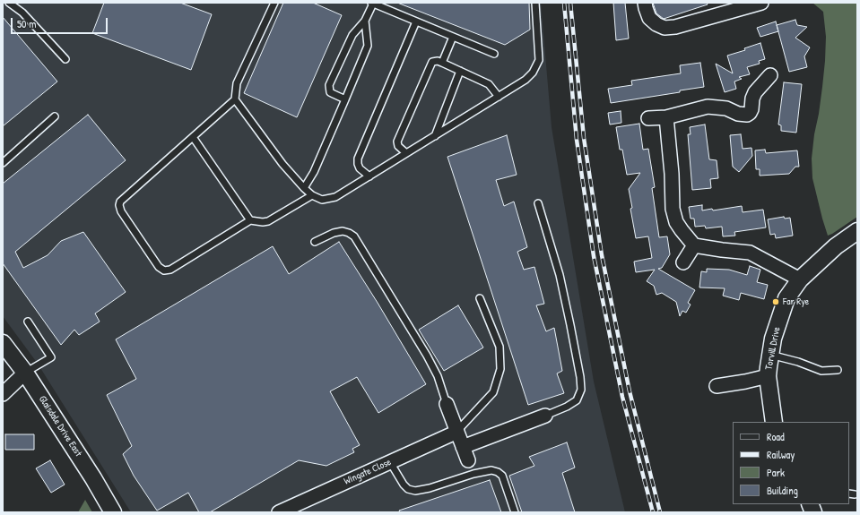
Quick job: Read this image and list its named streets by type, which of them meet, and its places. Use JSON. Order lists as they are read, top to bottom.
{
  "streets": {
    "street": ["Torvill Drive", "Glaisdale Drive East", "Wingate Close"]
  },
  "places": ["Far Rye"],
  "legend": [
    "Road",
    "Railway",
    "Park",
    "Building"
  ],
  "scale_bar": "50 m"
}
